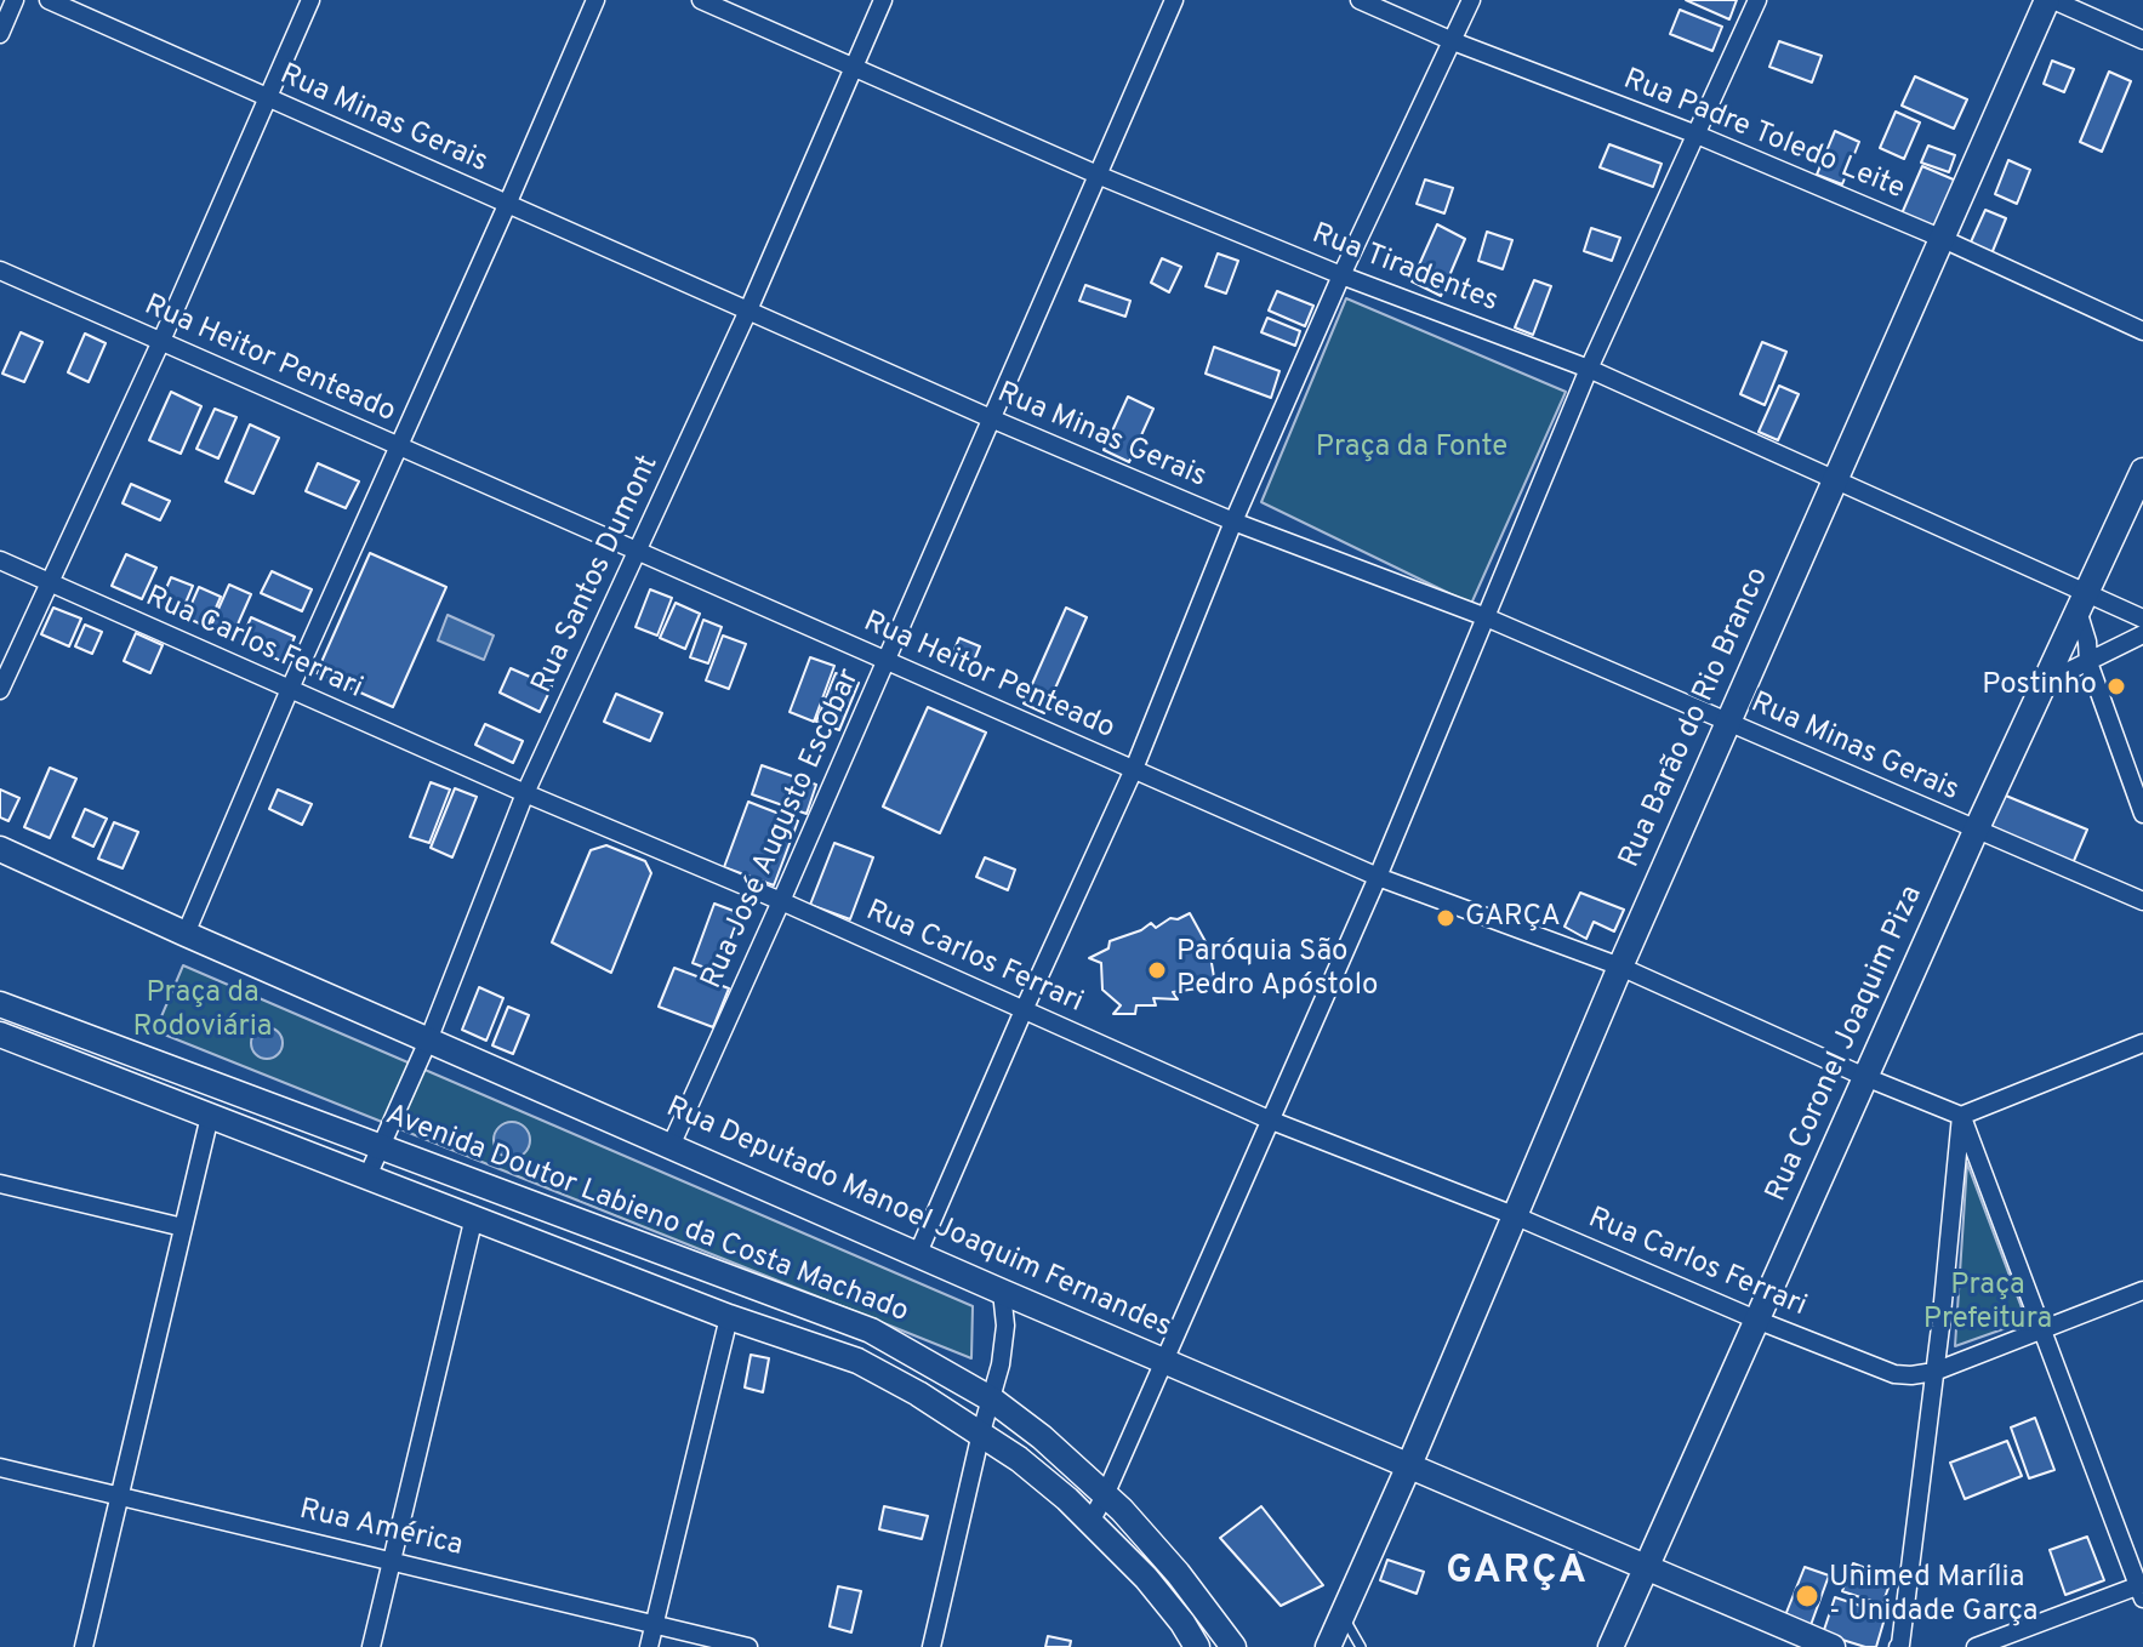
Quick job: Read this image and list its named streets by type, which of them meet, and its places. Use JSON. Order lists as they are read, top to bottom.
{
  "streets": {
    "main road": [
      "Rua Barão do Rio Branco",
      "Rua Coronel Joaquim Piza",
      "Avenida Doutor Labieno da Costa Machado",
      "Rua Deputado Manoel Joaquim Fernandes"
    ],
    "street": [
      "Rua Minas Gerais",
      "Rua Padre Toledo Leite",
      "Rua Tiradentes",
      "Rua Heitor Penteado",
      "Rua Santos Dumont",
      "Rua Carlos Ferrari",
      "Rua José Augusto Escobar",
      "Rua América"
    ]
  },
  "crossings": [
    ["Rua Minas Gerais", "Rua Santos Dumont"],
    ["Rua Minas Gerais", "Rua Barão do Rio Branco"],
    ["Rua Minas Gerais", "Rua José Augusto Escobar"],
    ["Rua Minas Gerais", "Rua Coronel Joaquim Piza"],
    ["Rua Padre Toledo Leite", "Rua Barão do Rio Branco"],
    ["Rua Tiradentes", "Rua Santos Dumont"],
    ["Rua Tiradentes", "Rua Barão do Rio Branco"],
    ["Rua Tiradentes", "Rua José Augusto Escobar"],
    ["Rua Tiradentes", "Rua Coronel Joaquim Piza"],
    ["Rua Heitor Penteado", "Rua Santos Dumont"],
    ["Rua Heitor Penteado", "Rua Barão do Rio Branco"],
    ["Rua Heitor Penteado", "Rua José Augusto Escobar"],
    ["Rua Heitor Penteado", "Rua Coronel Joaquim Piza"],
    ["Rua Santos Dumont", "Rua Carlos Ferrari"],
    ["Rua Santos Dumont", "Avenida Doutor Labieno da Costa Machado"],
    ["Rua Santos Dumont", "Rua Deputado Manoel Joaquim Fernandes"],
    ["Rua Carlos Ferrari", "Rua Barão do Rio Branco"],
    ["Rua Carlos Ferrari", "Rua José Augusto Escobar"],
    ["Rua Carlos Ferrari", "Rua Coronel Joaquim Piza"],
    ["Rua Barão do Rio Branco", "Rua Deputado Manoel Joaquim Fernandes"],
    ["Rua José Augusto Escobar", "Rua Deputado Manoel Joaquim Fernandes"],
    ["Rua Coronel Joaquim Piza", "Rua Deputado Manoel Joaquim Fernandes"]
  ],
  "districts": ["GARÇA"],
  "parks": ["Praça da Fonte", "Praça da Rodoviária", "Praça Prefeitura"],
  "places": [
    "Postinho",
    "GARÇA",
    "Paróquia São Pedro Apóstolo",
    "Unimed Marília - Unidade Garça"
  ]
}
